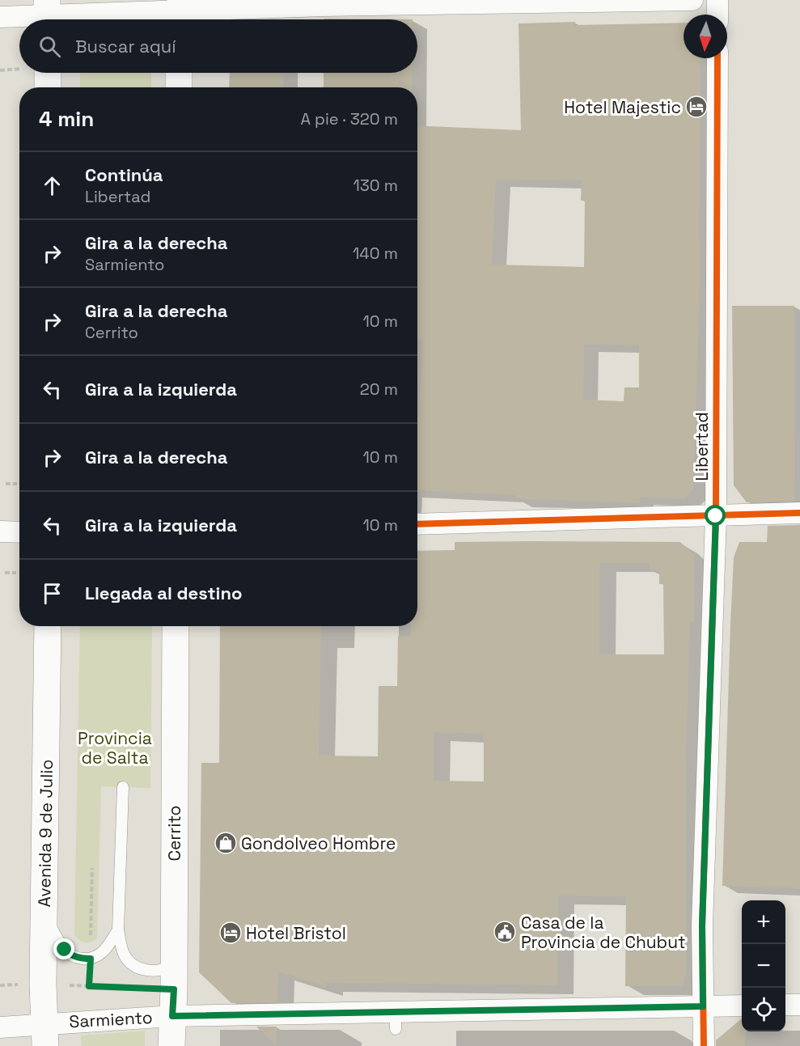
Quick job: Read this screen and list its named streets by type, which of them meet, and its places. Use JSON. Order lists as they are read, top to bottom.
{
  "streets": {
    "main road": ["Avenida 9 de Julio", "Cerrito"],
    "street": ["Libertad", "Sarmiento"]
  },
  "crossings": [
    ["Libertad", "Sarmiento"],
    ["Avenida 9 de Julio", "Sarmiento"],
    ["Cerrito", "Sarmiento"]
  ],
  "parks": ["Provincia de Salta"],
  "places": {
    "hotel": ["Hotel Majestic", "Hotel Bristol"],
    "shop": ["Gondolveo Hombre"],
    "public building": ["Casa de la Provincia de Chubut"]
  },
  "north": "bottom",
  "page": {
    "search": "Buscar aquí",
    "heading": ["4 min", "A pie · 320 m"],
    "list": [
      ["Continúa", "Libertad", "130 m"],
      ["Gira a la derecha", "Sarmiento", "140 m"],
      ["Gira a la derecha", "Cerrito", "10 m"],
      ["Gira a la izquierda", "20 m"],
      ["Gira a la derecha", "10 m"],
      ["Gira a la izquierda", "10 m"],
      "Llegada al destino"
    ],
    "map_buttons": ["+", "−"]
  }
}
